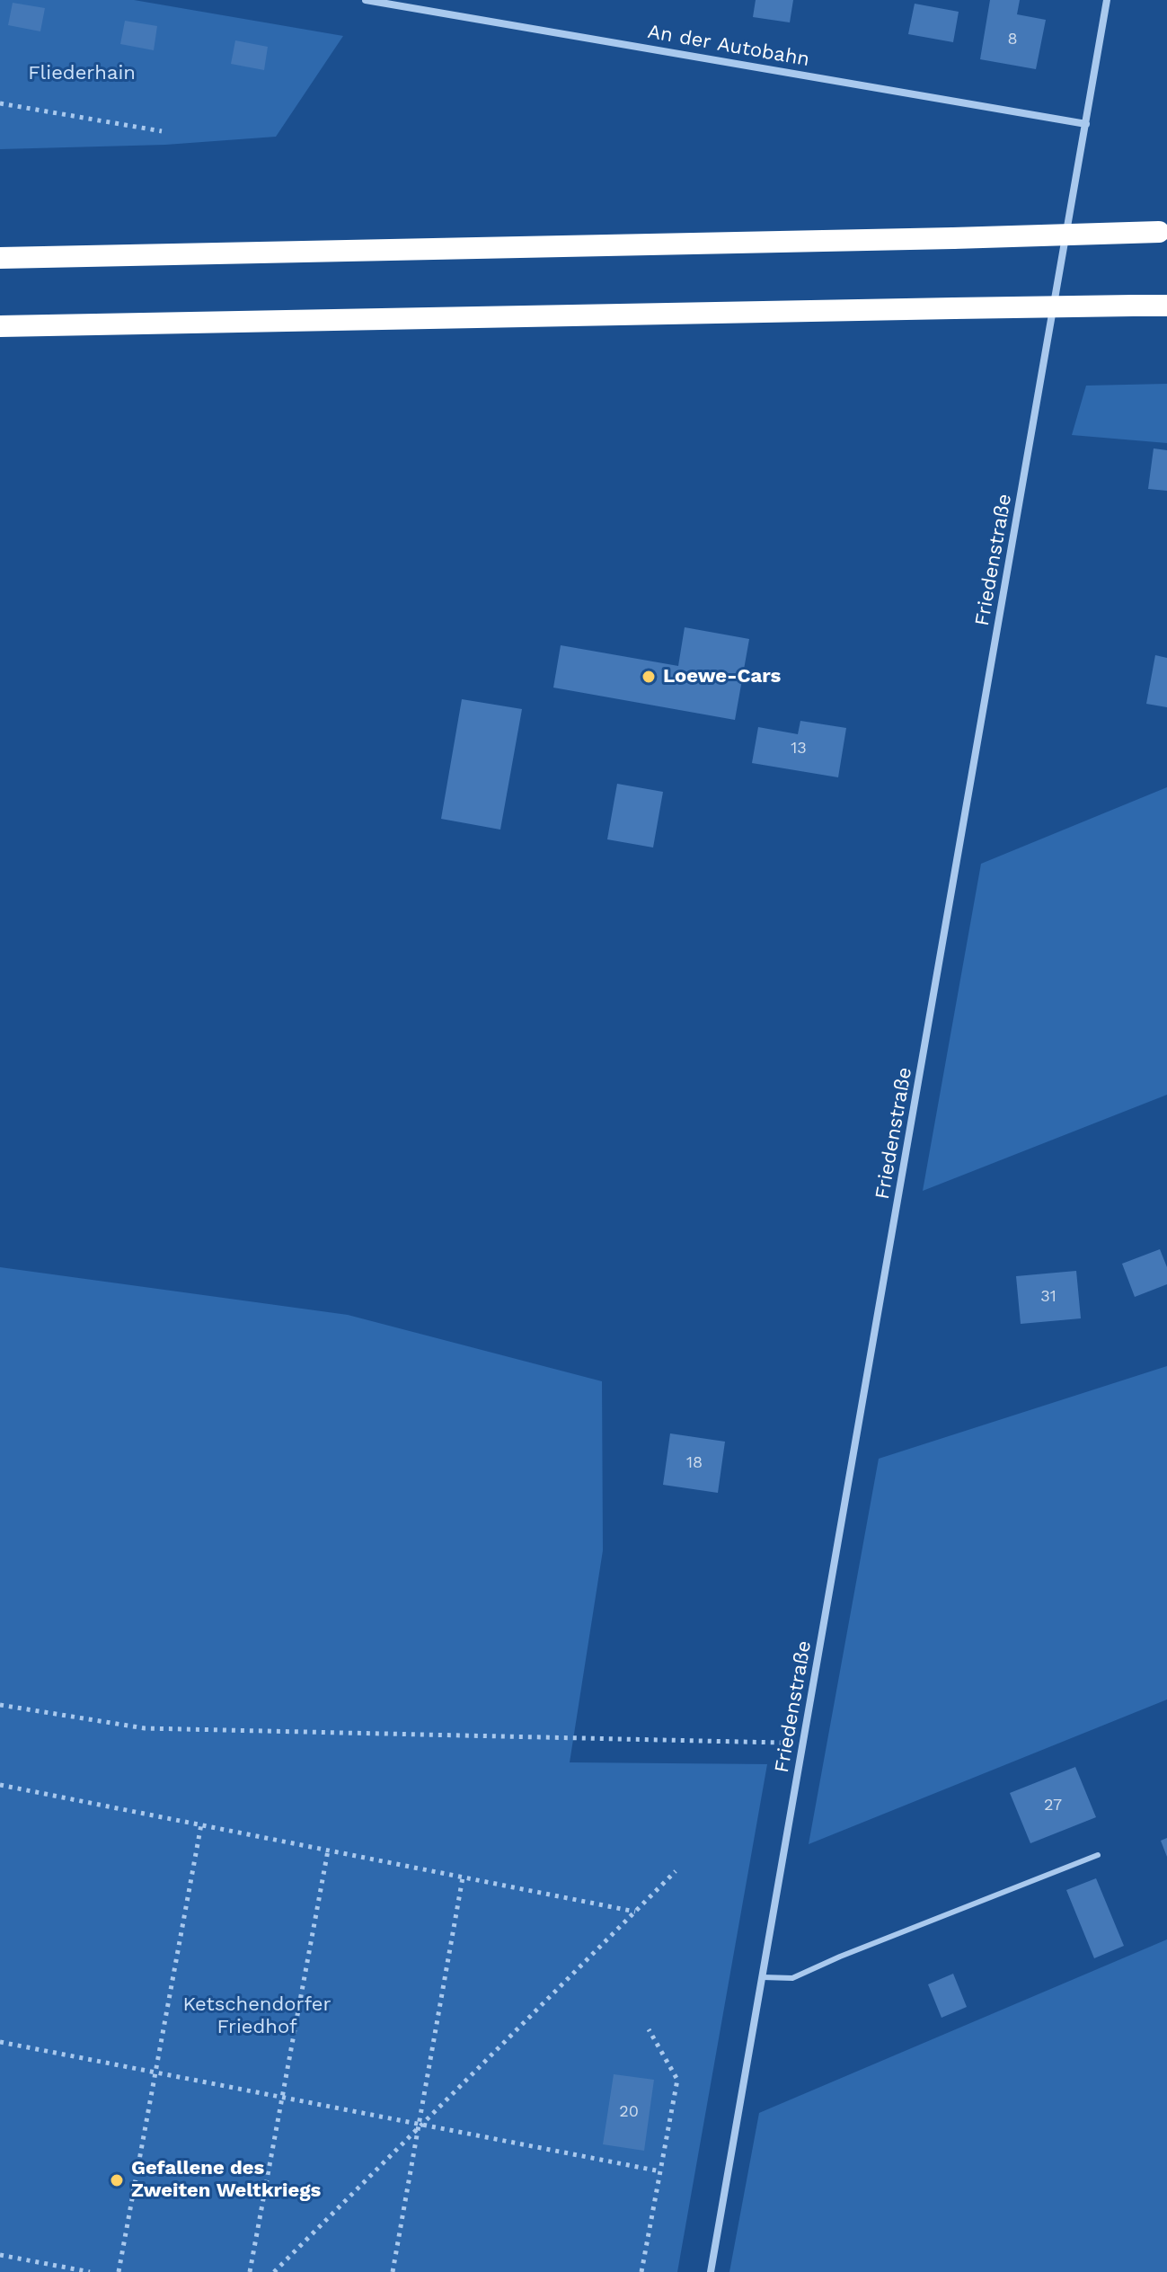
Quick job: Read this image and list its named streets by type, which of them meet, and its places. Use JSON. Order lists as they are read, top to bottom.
{
  "streets": {
    "street": ["An der Autobahn", "Friedenstraße"]
  },
  "crossings": [
    ["An der Autobahn", "Friedenstraße"]
  ],
  "parks": ["Fliederhain", "Ketschendorfer Friedhof"],
  "places": ["Loewe-Cars", "Gefallene des Zweiten Weltkriegs"],
  "house_numbers": [
    "8",
    "13",
    "31",
    "18",
    "27",
    "20"
  ]
}
